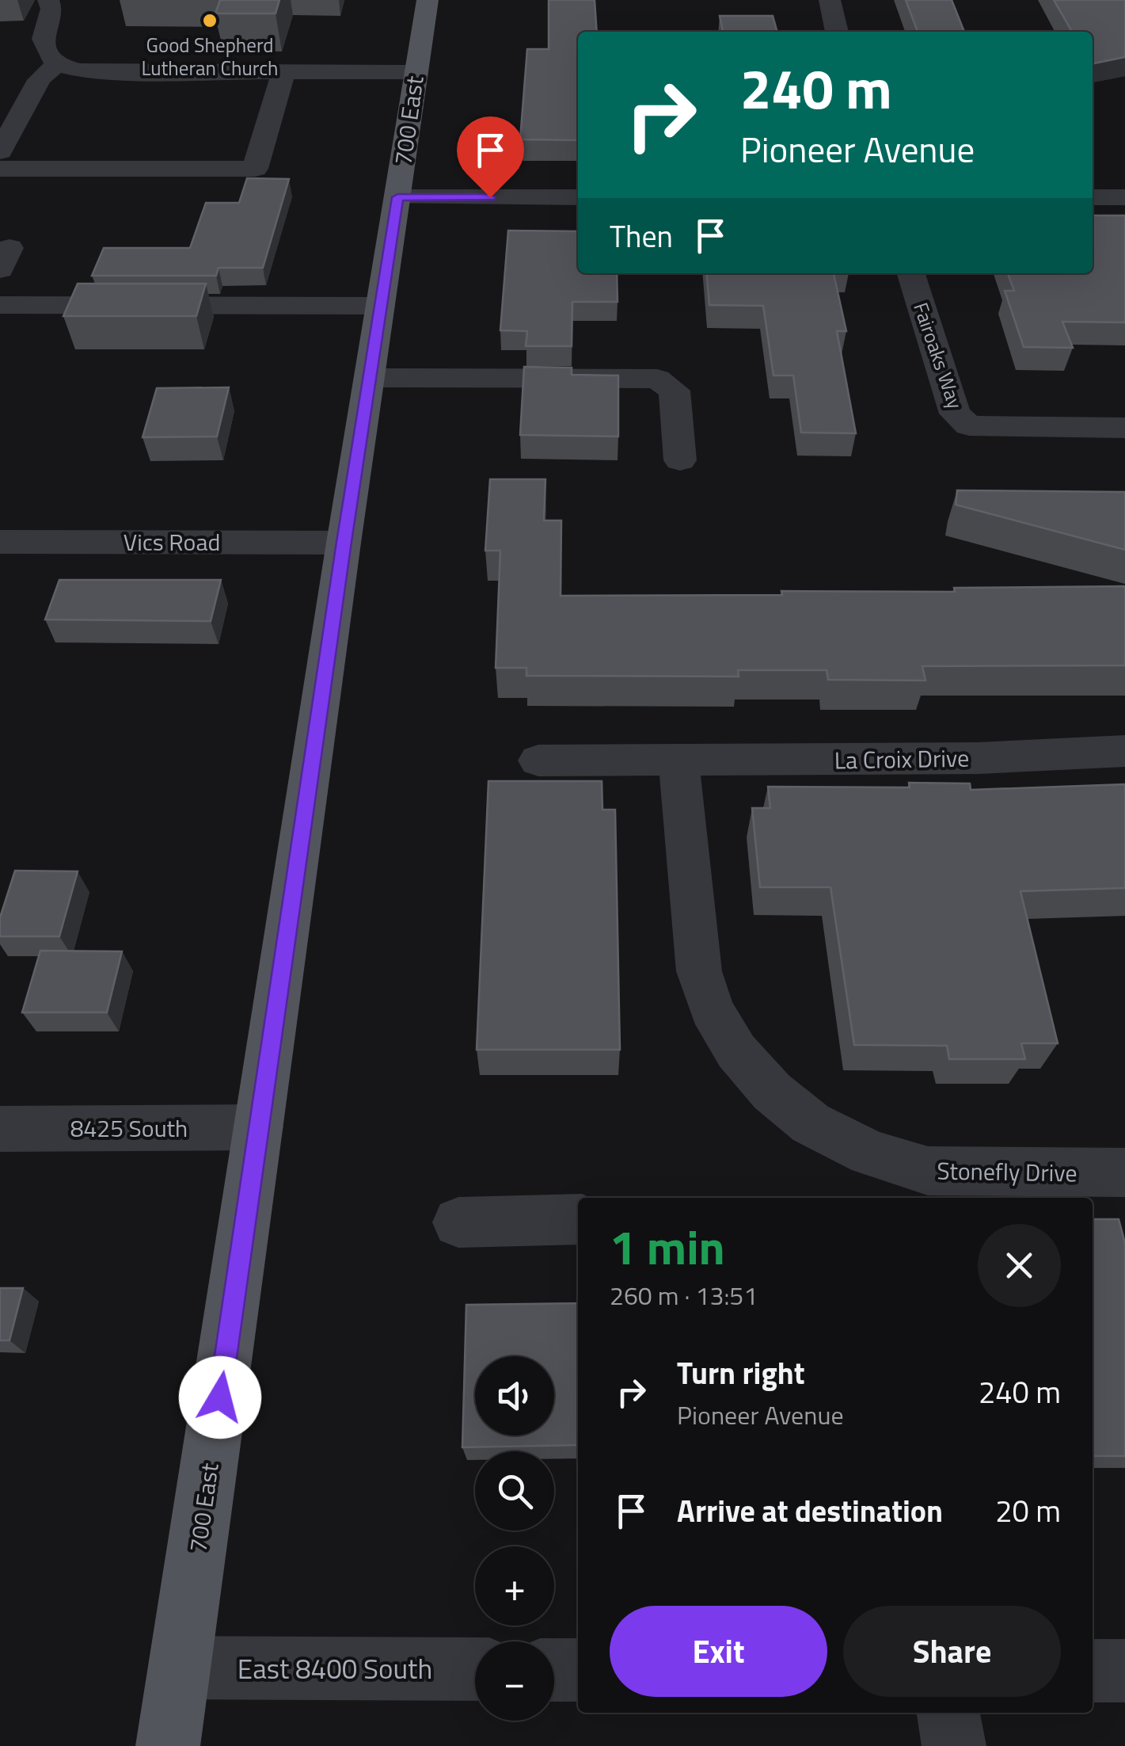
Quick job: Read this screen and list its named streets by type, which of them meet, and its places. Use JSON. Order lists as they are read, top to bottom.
{
  "streets": {
    "main road": ["700 East"],
    "street": [
      "Fairoaks Way",
      "Vics Road",
      "La Croix Drive",
      "8425 South",
      "Stonefly Drive",
      "East 8400 South"
    ]
  },
  "crossings": [
    ["700 East", "Vics Road"],
    ["700 East", "8425 South"],
    ["700 East", "East 8400 South"],
    ["La Croix Drive", "Stonefly Drive"]
  ],
  "places": ["Good Shepherd Lutheran Church"],
  "page": {
    "turn": ["240 m", "Pioneer Avenue"],
    "then": "Then",
    "heading": ["1 min", "260 m · 13:51"],
    "list": [
      {
        "name": "Turn right",
        "note": "Pioneer Avenue",
        "value": "240 m"
      },
      {
        "name": "Arrive at destination",
        "value": "20 m"
      }
    ],
    "map_buttons": ["+", "−"],
    "buttons": ["Exit", "Share"]
  }
}
